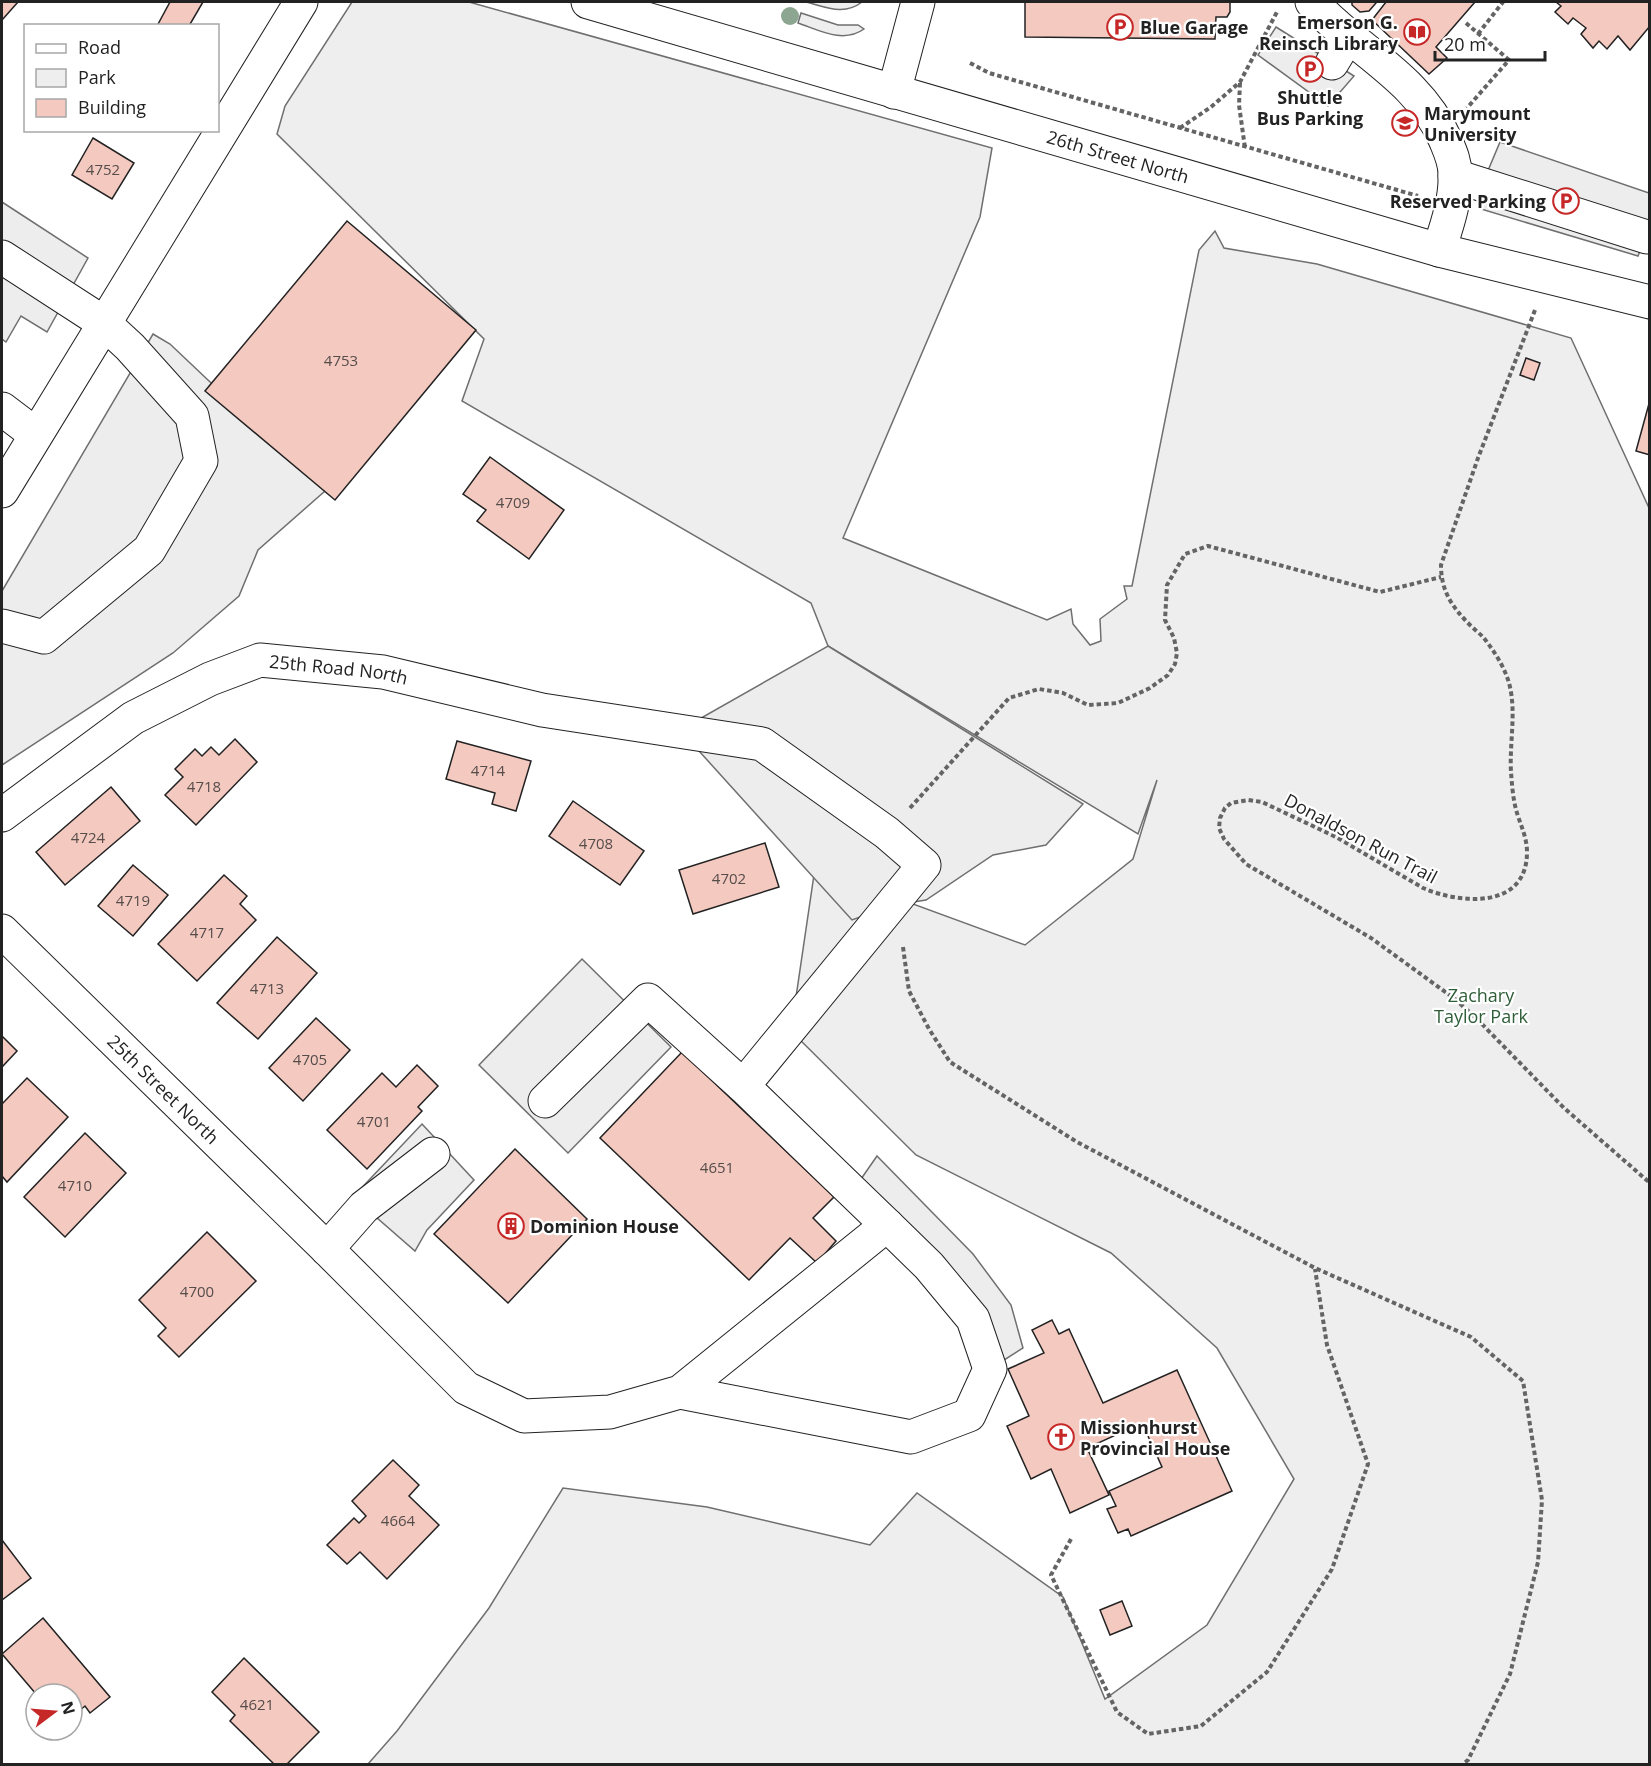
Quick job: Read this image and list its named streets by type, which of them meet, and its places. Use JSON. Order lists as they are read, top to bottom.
{
  "streets": {
    "street": ["26th Street North", "25th Road North", "25th Street North"],
    "path": ["Donaldson Run Trail"]
  },
  "parks": ["Zachary Taylor Park"],
  "places": {
    "parking": ["Blue Garage", "Shuttle Bus Parking", "Reserved Parking"],
    "library": ["Emerson G. Reinsch Library"],
    "school or university": ["Marymount University"],
    "building": ["Dominion House"],
    "church": ["Missionhurst Provincial House"]
  },
  "house_numbers": [
    "4752",
    "4753",
    "4709",
    "4714",
    "4718",
    "4724",
    "4708",
    "4702",
    "4719",
    "4717",
    "4713",
    "4705",
    "4701",
    "4651",
    "4710",
    "4700",
    "4664",
    "4621"
  ],
  "legend": ["Road", "Park", "Building"],
  "scale_bar": "20 m",
  "north": "right"
}
